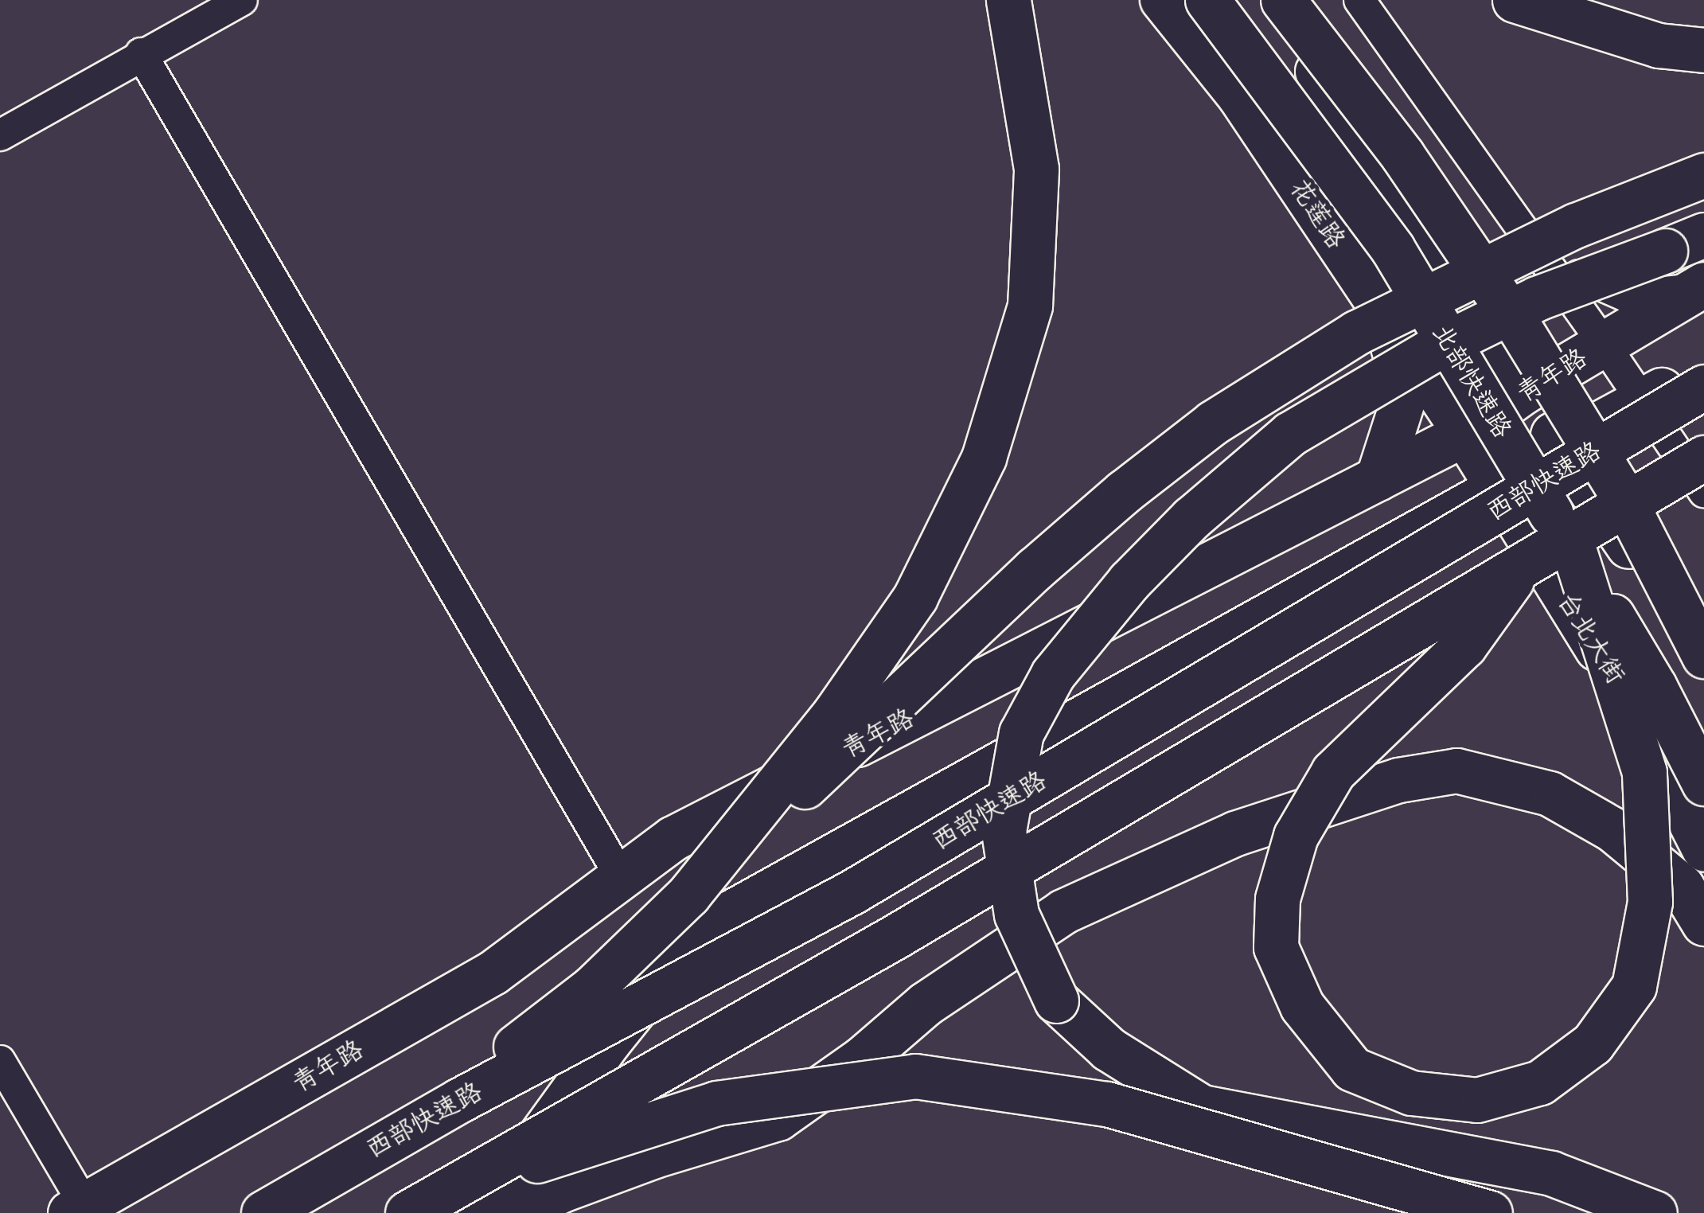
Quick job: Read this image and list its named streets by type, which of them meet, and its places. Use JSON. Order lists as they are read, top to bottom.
{
  "streets": {
    "main road": [
      "花莲路",
      "青年路",
      "北部快速路",
      "西部快速路",
      "台北大街"
    ]
  },
  "crossings": [
    ["花莲路", "青年路"],
    ["花莲路", "台北大街"],
    ["青年路", "台北大街"]
  ]
}
